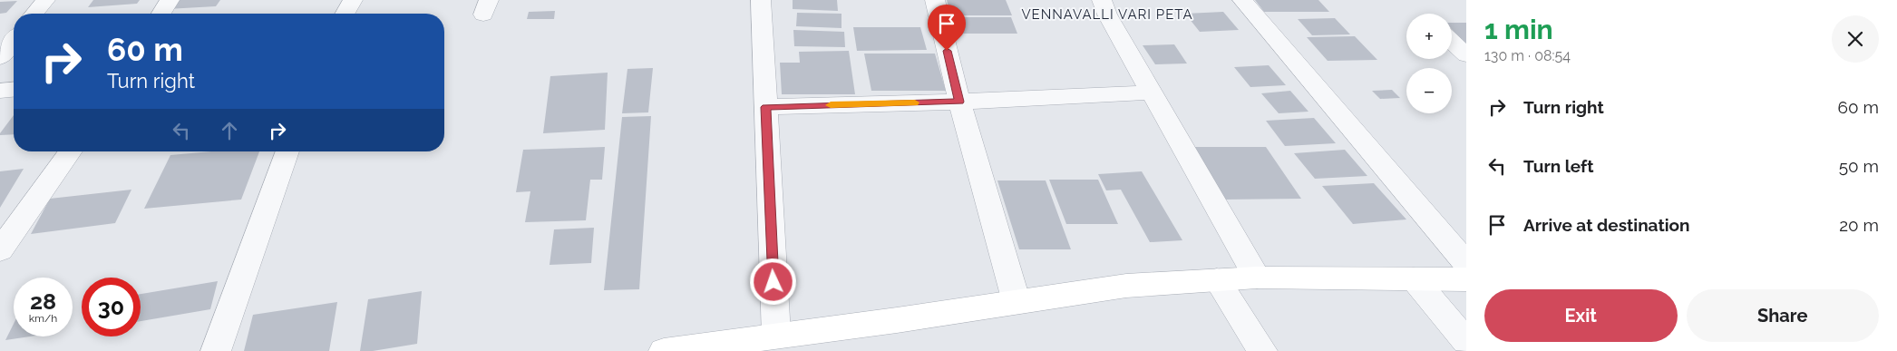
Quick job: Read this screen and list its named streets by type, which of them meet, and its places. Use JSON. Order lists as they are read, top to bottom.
{
  "districts": ["VENNAVALLI VARI PETA"],
  "page": {
    "heading": ["1 min", "130 m · 08:54"],
    "map_buttons": ["+", "−"],
    "turn": ["60 m", "Turn right"],
    "list": [
      {
        "name": "Turn right",
        "value": "60 m"
      },
      {
        "name": "Turn left",
        "value": "50 m"
      },
      {
        "name": "Arrive at destination",
        "value": "20 m"
      }
    ],
    "speed": "28 km/h",
    "limit": "30",
    "buttons": ["Exit", "Share"]
  }
}
